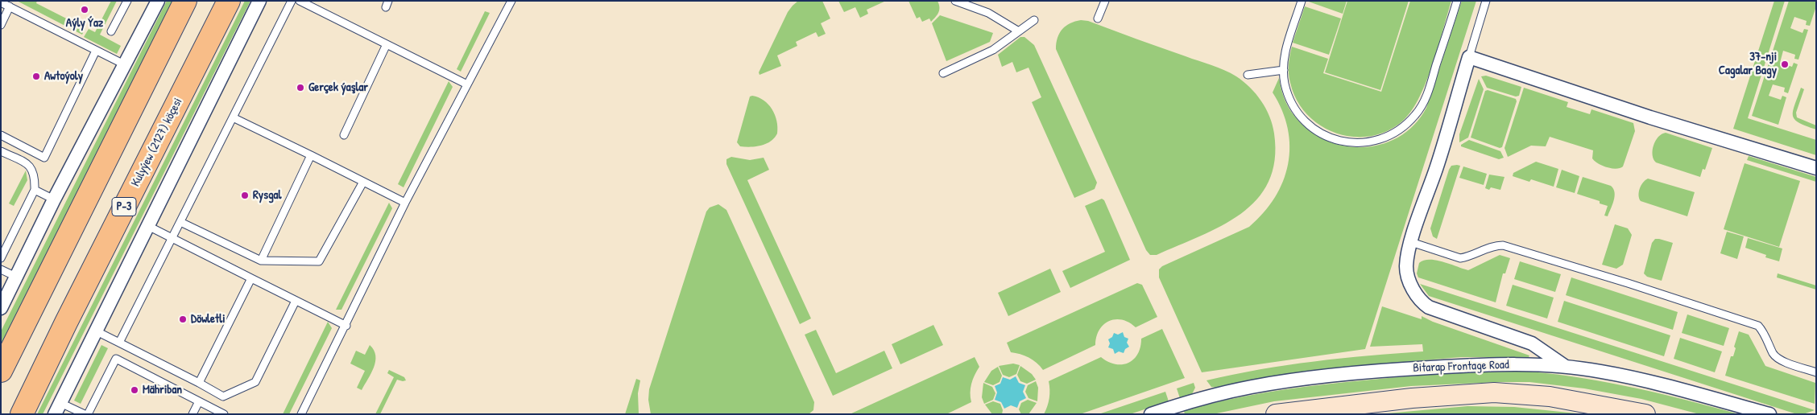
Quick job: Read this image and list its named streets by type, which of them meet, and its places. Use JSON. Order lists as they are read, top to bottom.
{
  "streets": {
    "highway": ["Kulyýew (2127) köçesi", "P-3"],
    "street": ["Bitarap Frontage Road"]
  },
  "places": [
    "Aýly Ýaz",
    "37-nji Cagalar Bagy",
    "Awtoýoly",
    "Gerçek ýaşlar",
    "Rysgal",
    "Döwletli",
    "Mähriban"
  ]
}
